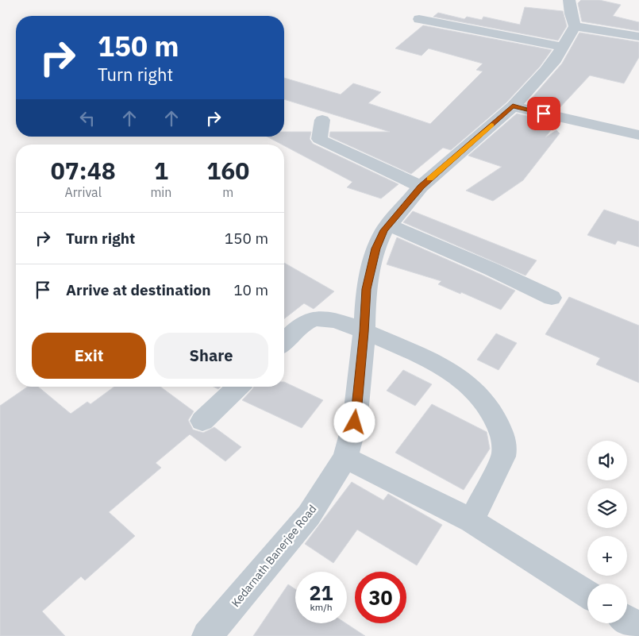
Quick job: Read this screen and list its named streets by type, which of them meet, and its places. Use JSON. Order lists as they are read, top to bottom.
{
  "streets": {
    "street": ["Kedarnath Banerjee Road"]
  },
  "page": {
    "turn": ["150 m", "Turn right"],
    "eta": [
      "07:48",
      "Arrival",
      "1",
      "min",
      "160",
      "m"
    ],
    "list": [
      {
        "name": "Turn right",
        "value": "150 m"
      },
      {
        "name": "Arrive at destination",
        "value": "10 m"
      }
    ],
    "buttons": ["Exit", "Share"],
    "map_buttons": ["+", "−"],
    "speed": "21 km/h",
    "limit": "30"
  }
}
